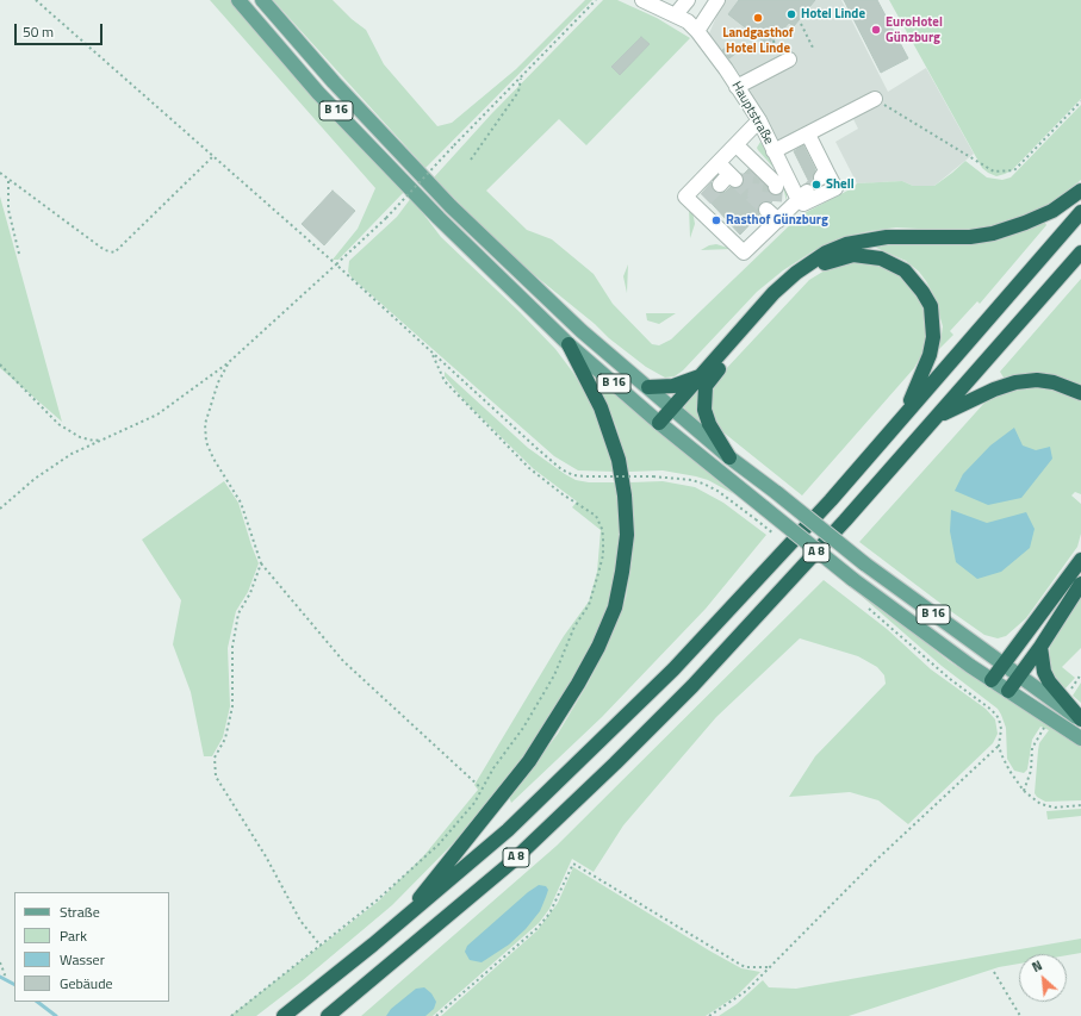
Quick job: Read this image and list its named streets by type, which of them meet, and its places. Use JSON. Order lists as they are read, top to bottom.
{
  "streets": {
    "highway": ["A 8"],
    "main road": ["B 16"],
    "street": ["Hauptstraße"]
  },
  "places": [
    "Hotel Linde",
    "Landgasthof Hotel Linde",
    "EuroHotel Günzburg",
    "Shell",
    "Rasthof Günzburg"
  ],
  "legend": [
    "Straße",
    "Park",
    "Wasser",
    "Gebäude"
  ],
  "scale_bar": "50 m",
  "north": "top left"
}
